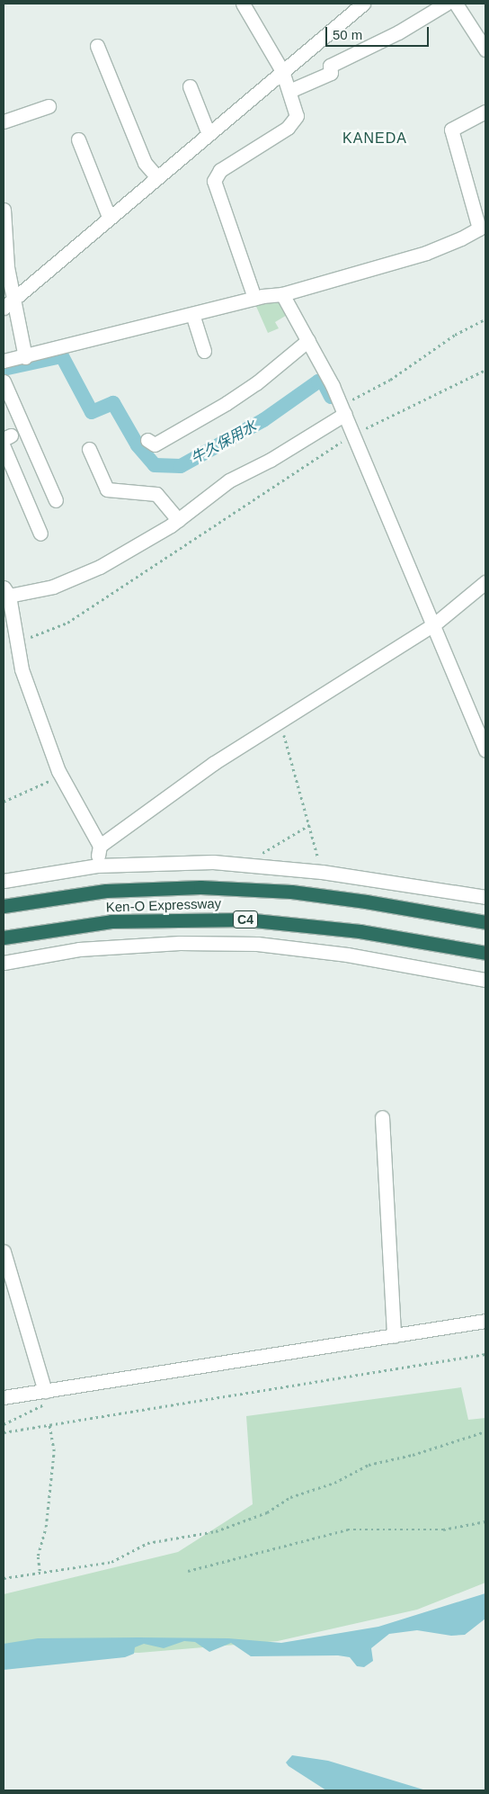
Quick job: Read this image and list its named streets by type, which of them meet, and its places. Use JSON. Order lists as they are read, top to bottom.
{
  "streets": {
    "highway": ["Ken-O Expressway", "C4"]
  },
  "districts": ["KANEDA"],
  "water": ["牛久保用水"],
  "scale_bar": "50 m"
}
